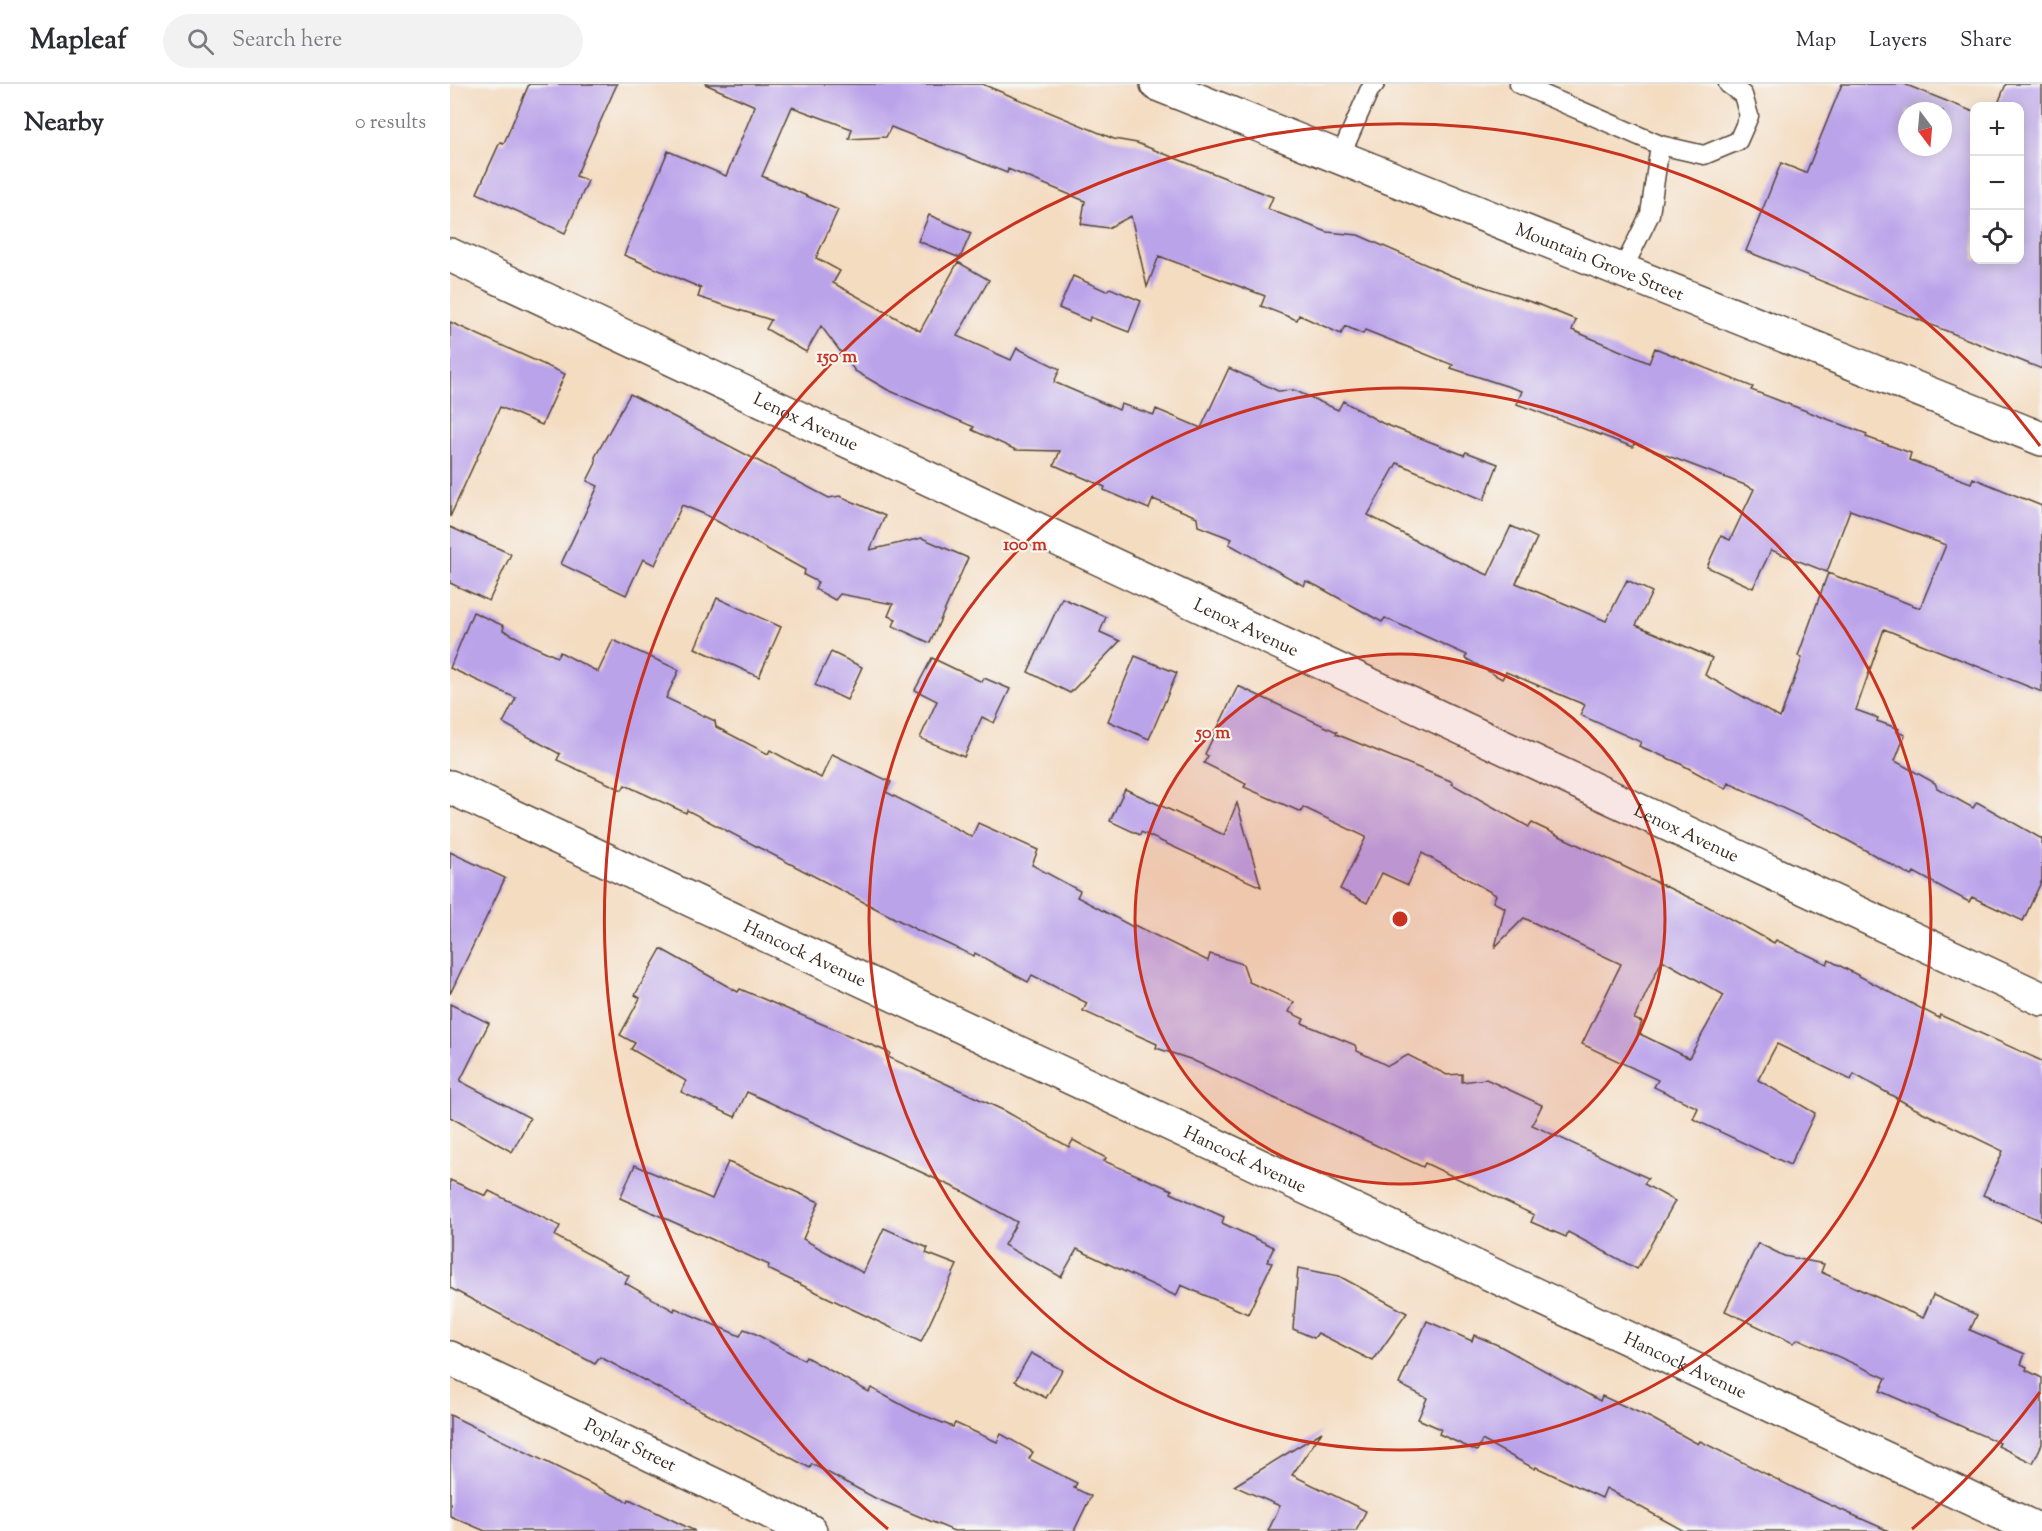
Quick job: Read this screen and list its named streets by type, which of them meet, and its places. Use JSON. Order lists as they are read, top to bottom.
{
  "streets": {
    "street": [
      "Mountain Grove Street",
      "Lenox Avenue",
      "Hancock Avenue",
      "Poplar Street"
    ]
  },
  "north": "bottom",
  "page": {
    "header": "Mapleaf",
    "search": "Search here",
    "nav": ["Map", "Layers", "Share"],
    "heading": ["Nearby", "0 results"],
    "map_buttons": ["+", "−"]
  },
  "rings": ["150 m", "100 m", "50 m"]
}
